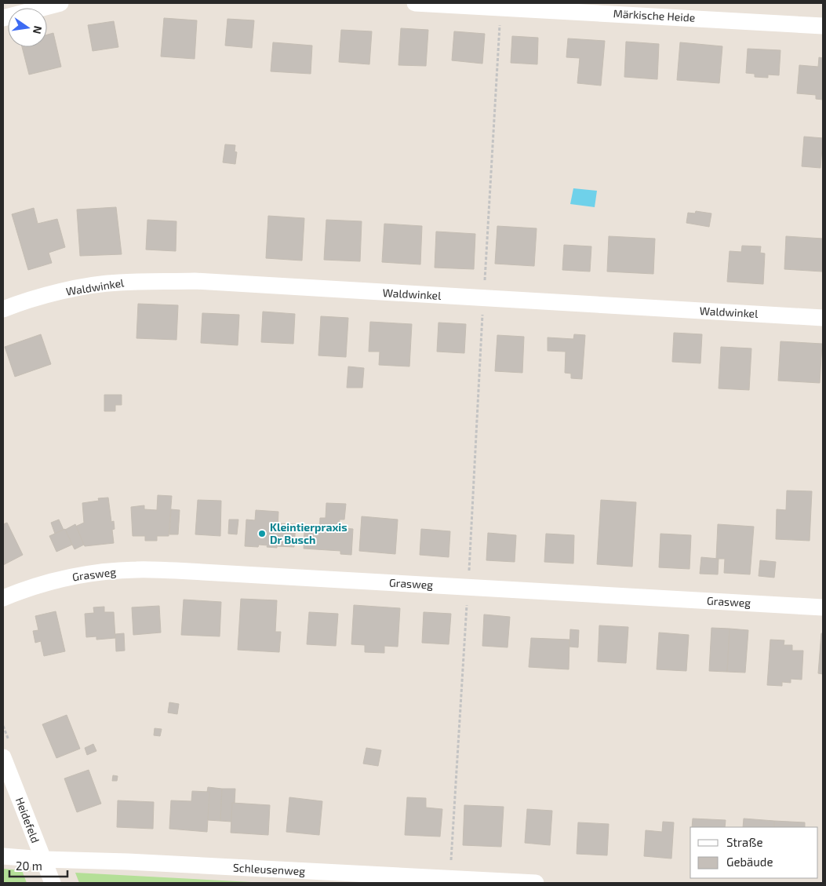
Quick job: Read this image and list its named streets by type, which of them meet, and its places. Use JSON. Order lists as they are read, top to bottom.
{
  "streets": {
    "street": [
      "Märkische Heide",
      "Waldwinkel",
      "Grasweg",
      "Heidefeld",
      "Schleusenweg"
    ]
  },
  "crossings": [
    ["Heidefeld", "Schleusenweg"]
  ],
  "places": ["Kleintierpraxis Dr Busch"],
  "legend": ["Straße", "Gebäude"],
  "scale_bar": "20 m",
  "north": "right"
}
